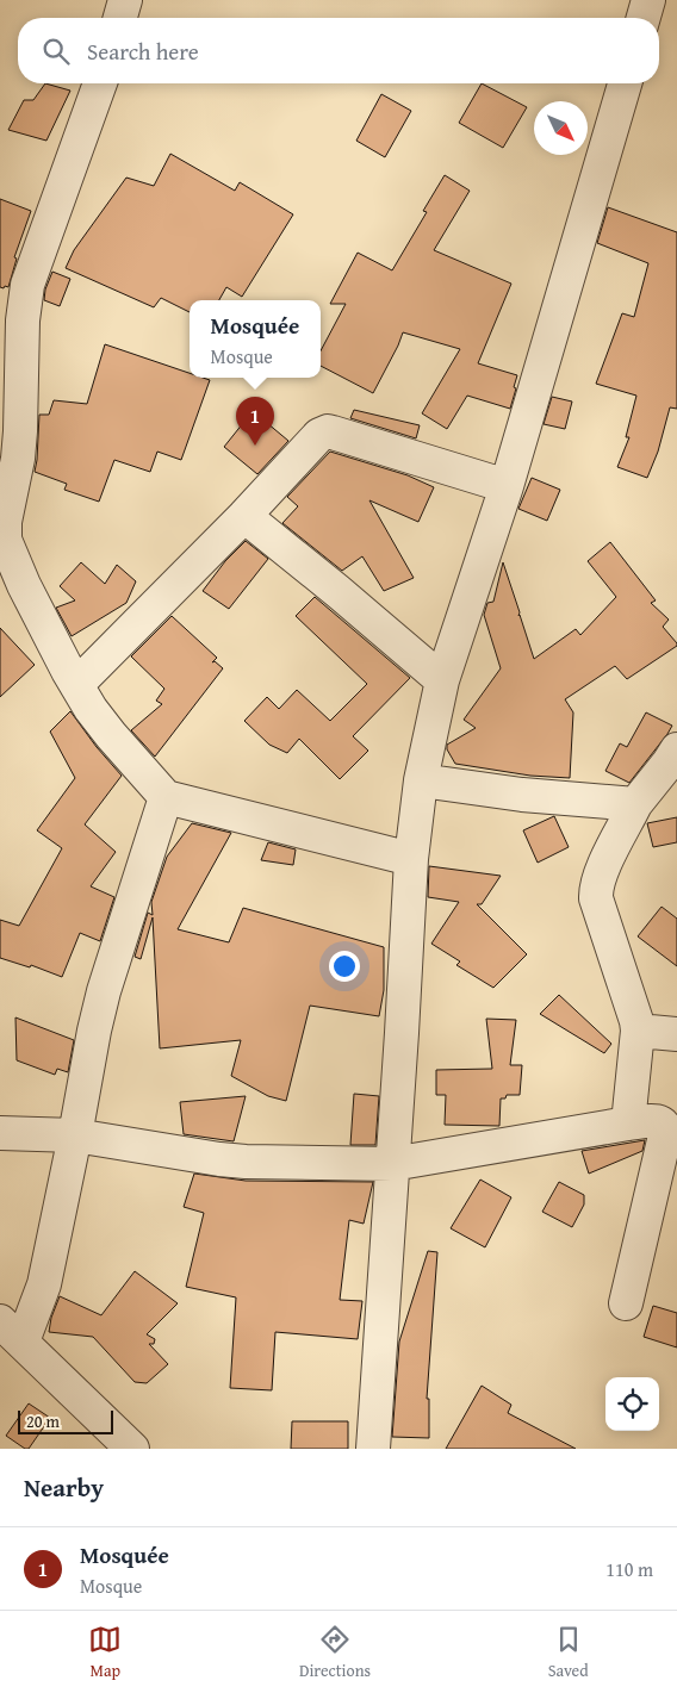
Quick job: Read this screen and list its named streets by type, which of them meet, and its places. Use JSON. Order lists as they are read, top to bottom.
{
  "scale_bar": "20 m",
  "north": "bottom right",
  "page": {
    "search": "Search here",
    "popup": ["Mosquée", "Mosque"],
    "pins": "1",
    "scale": "20 m",
    "heading": "Nearby",
    "list": [
      {
        "mark": "1",
        "name": "Mosquée",
        "note": "Mosque",
        "value": "110 m"
      }
    ],
    "nav": ["Map", "Directions", "Saved"]
  }
}
